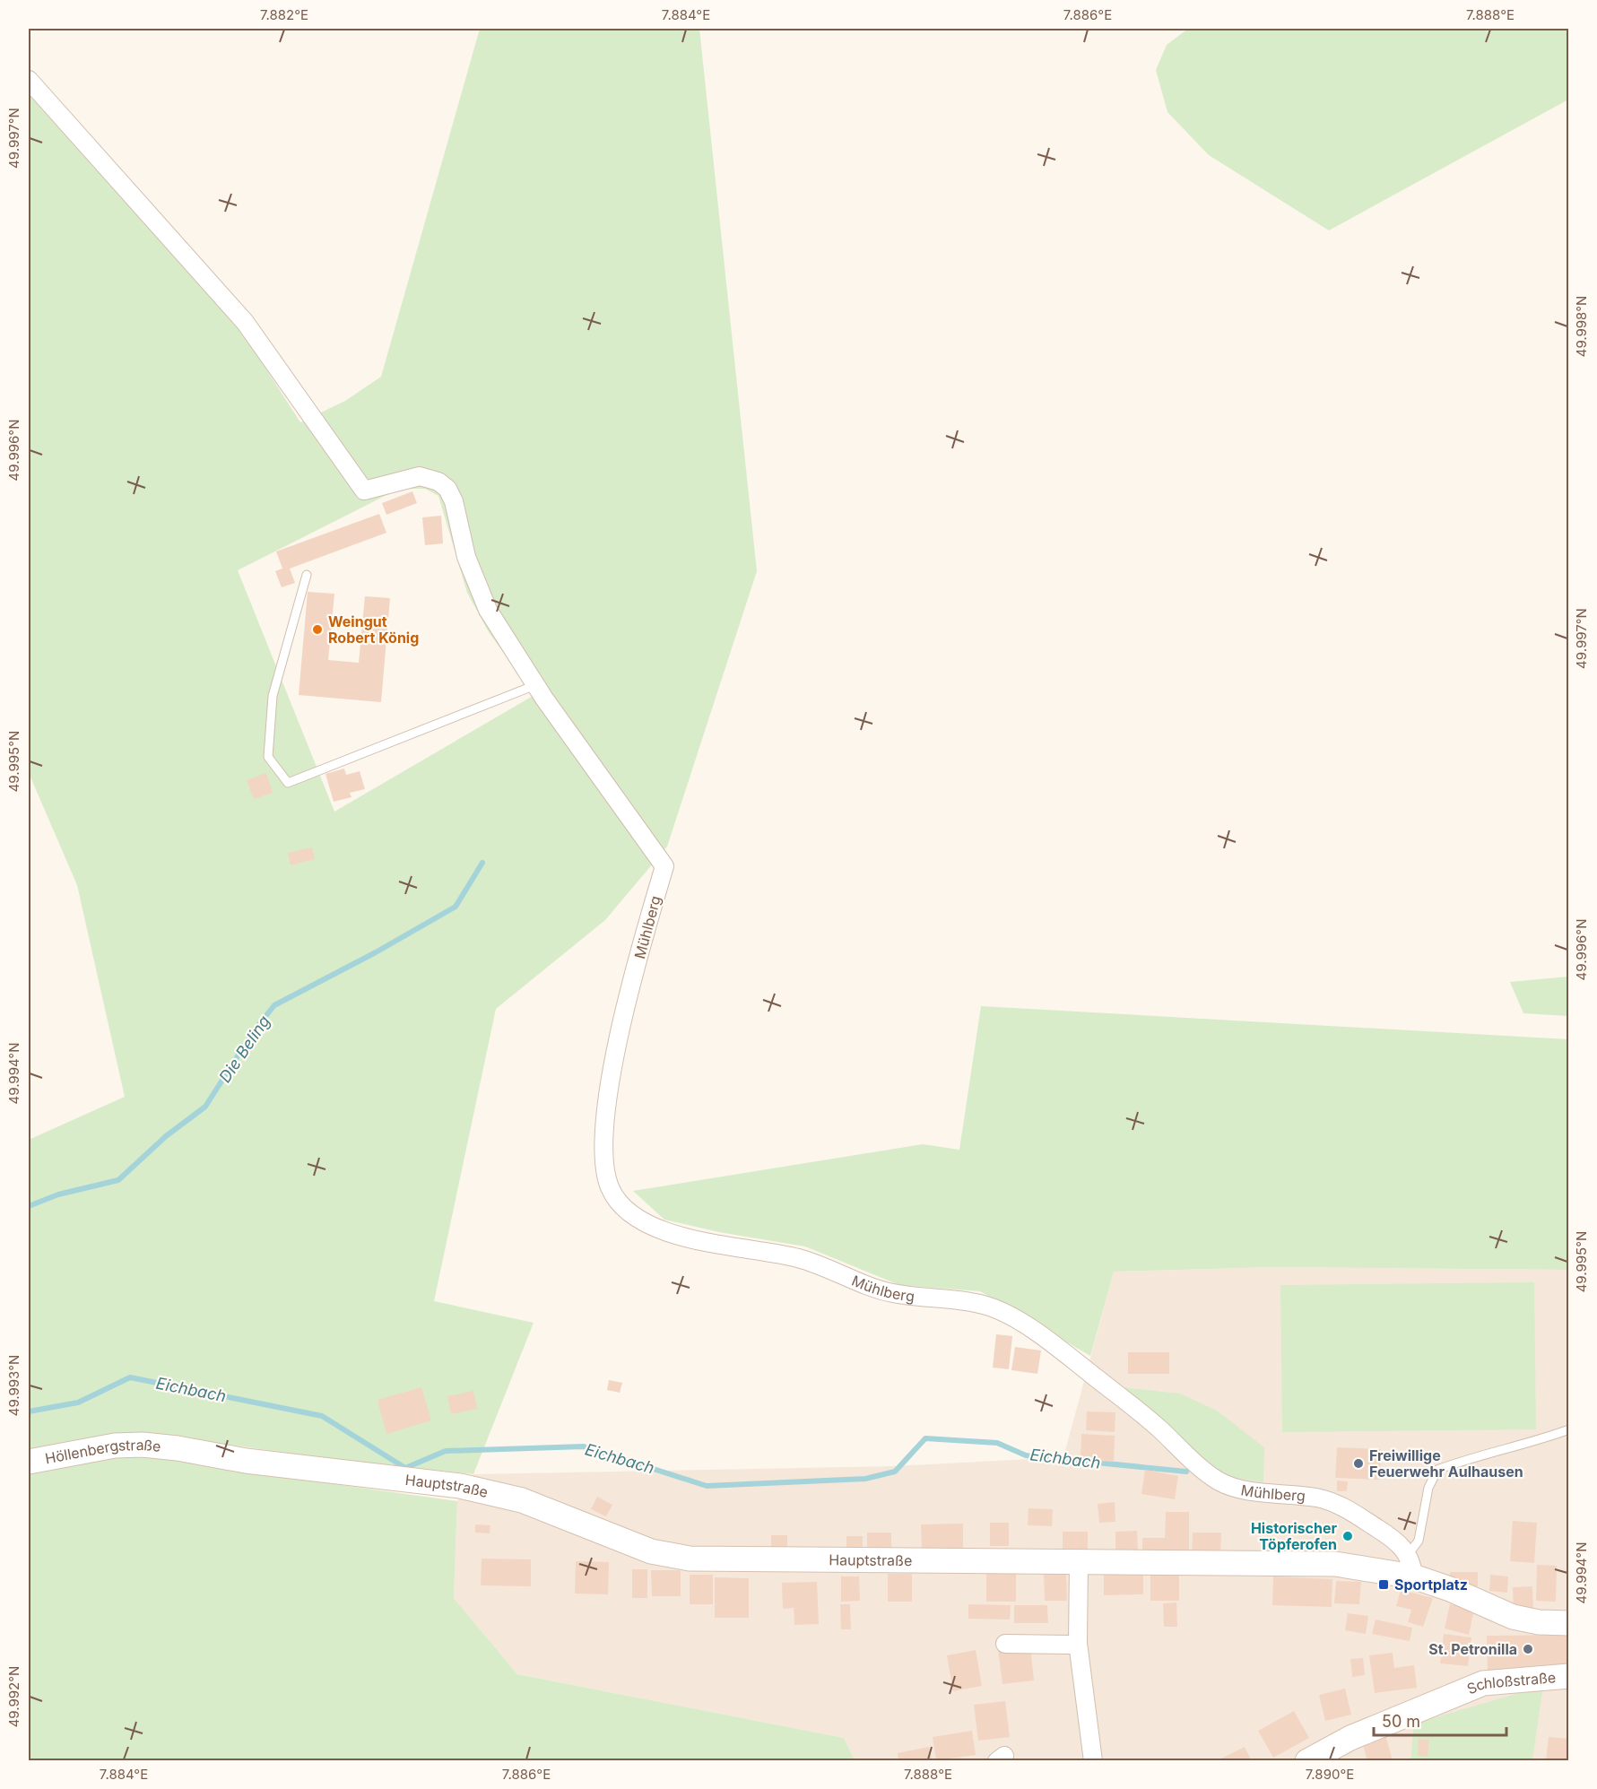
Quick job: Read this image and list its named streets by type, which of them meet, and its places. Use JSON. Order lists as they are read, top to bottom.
{
  "streets": {
    "main road": ["Höllenbergstraße", "Hauptstraße", "Schloßstraße"],
    "street": ["Mühlberg"]
  },
  "crossings": [
    ["Mühlberg", "Hauptstraße"],
    ["Höllenbergstraße", "Hauptstraße"]
  ],
  "water": ["Die Beling", "Eichbach"],
  "places": {
    "other": [
      "Weingut Robert König",
      "Freiwillige Feuerwehr Aulhausen",
      "Historischer Töpferofen",
      "St. Petronilla"
    ],
    "transit": ["Sportplatz"]
  },
  "scale_bar": "50 m",
  "coordinates": [
    "7.882°E",
    "7.884°E",
    "7.886°E",
    "7.888°E",
    "49.997°N",
    "49.998°N",
    "49.996°N",
    "49.995°N",
    "49.994°N",
    "49.993°N",
    "49.992°N",
    "7.890°E"
  ]
}
